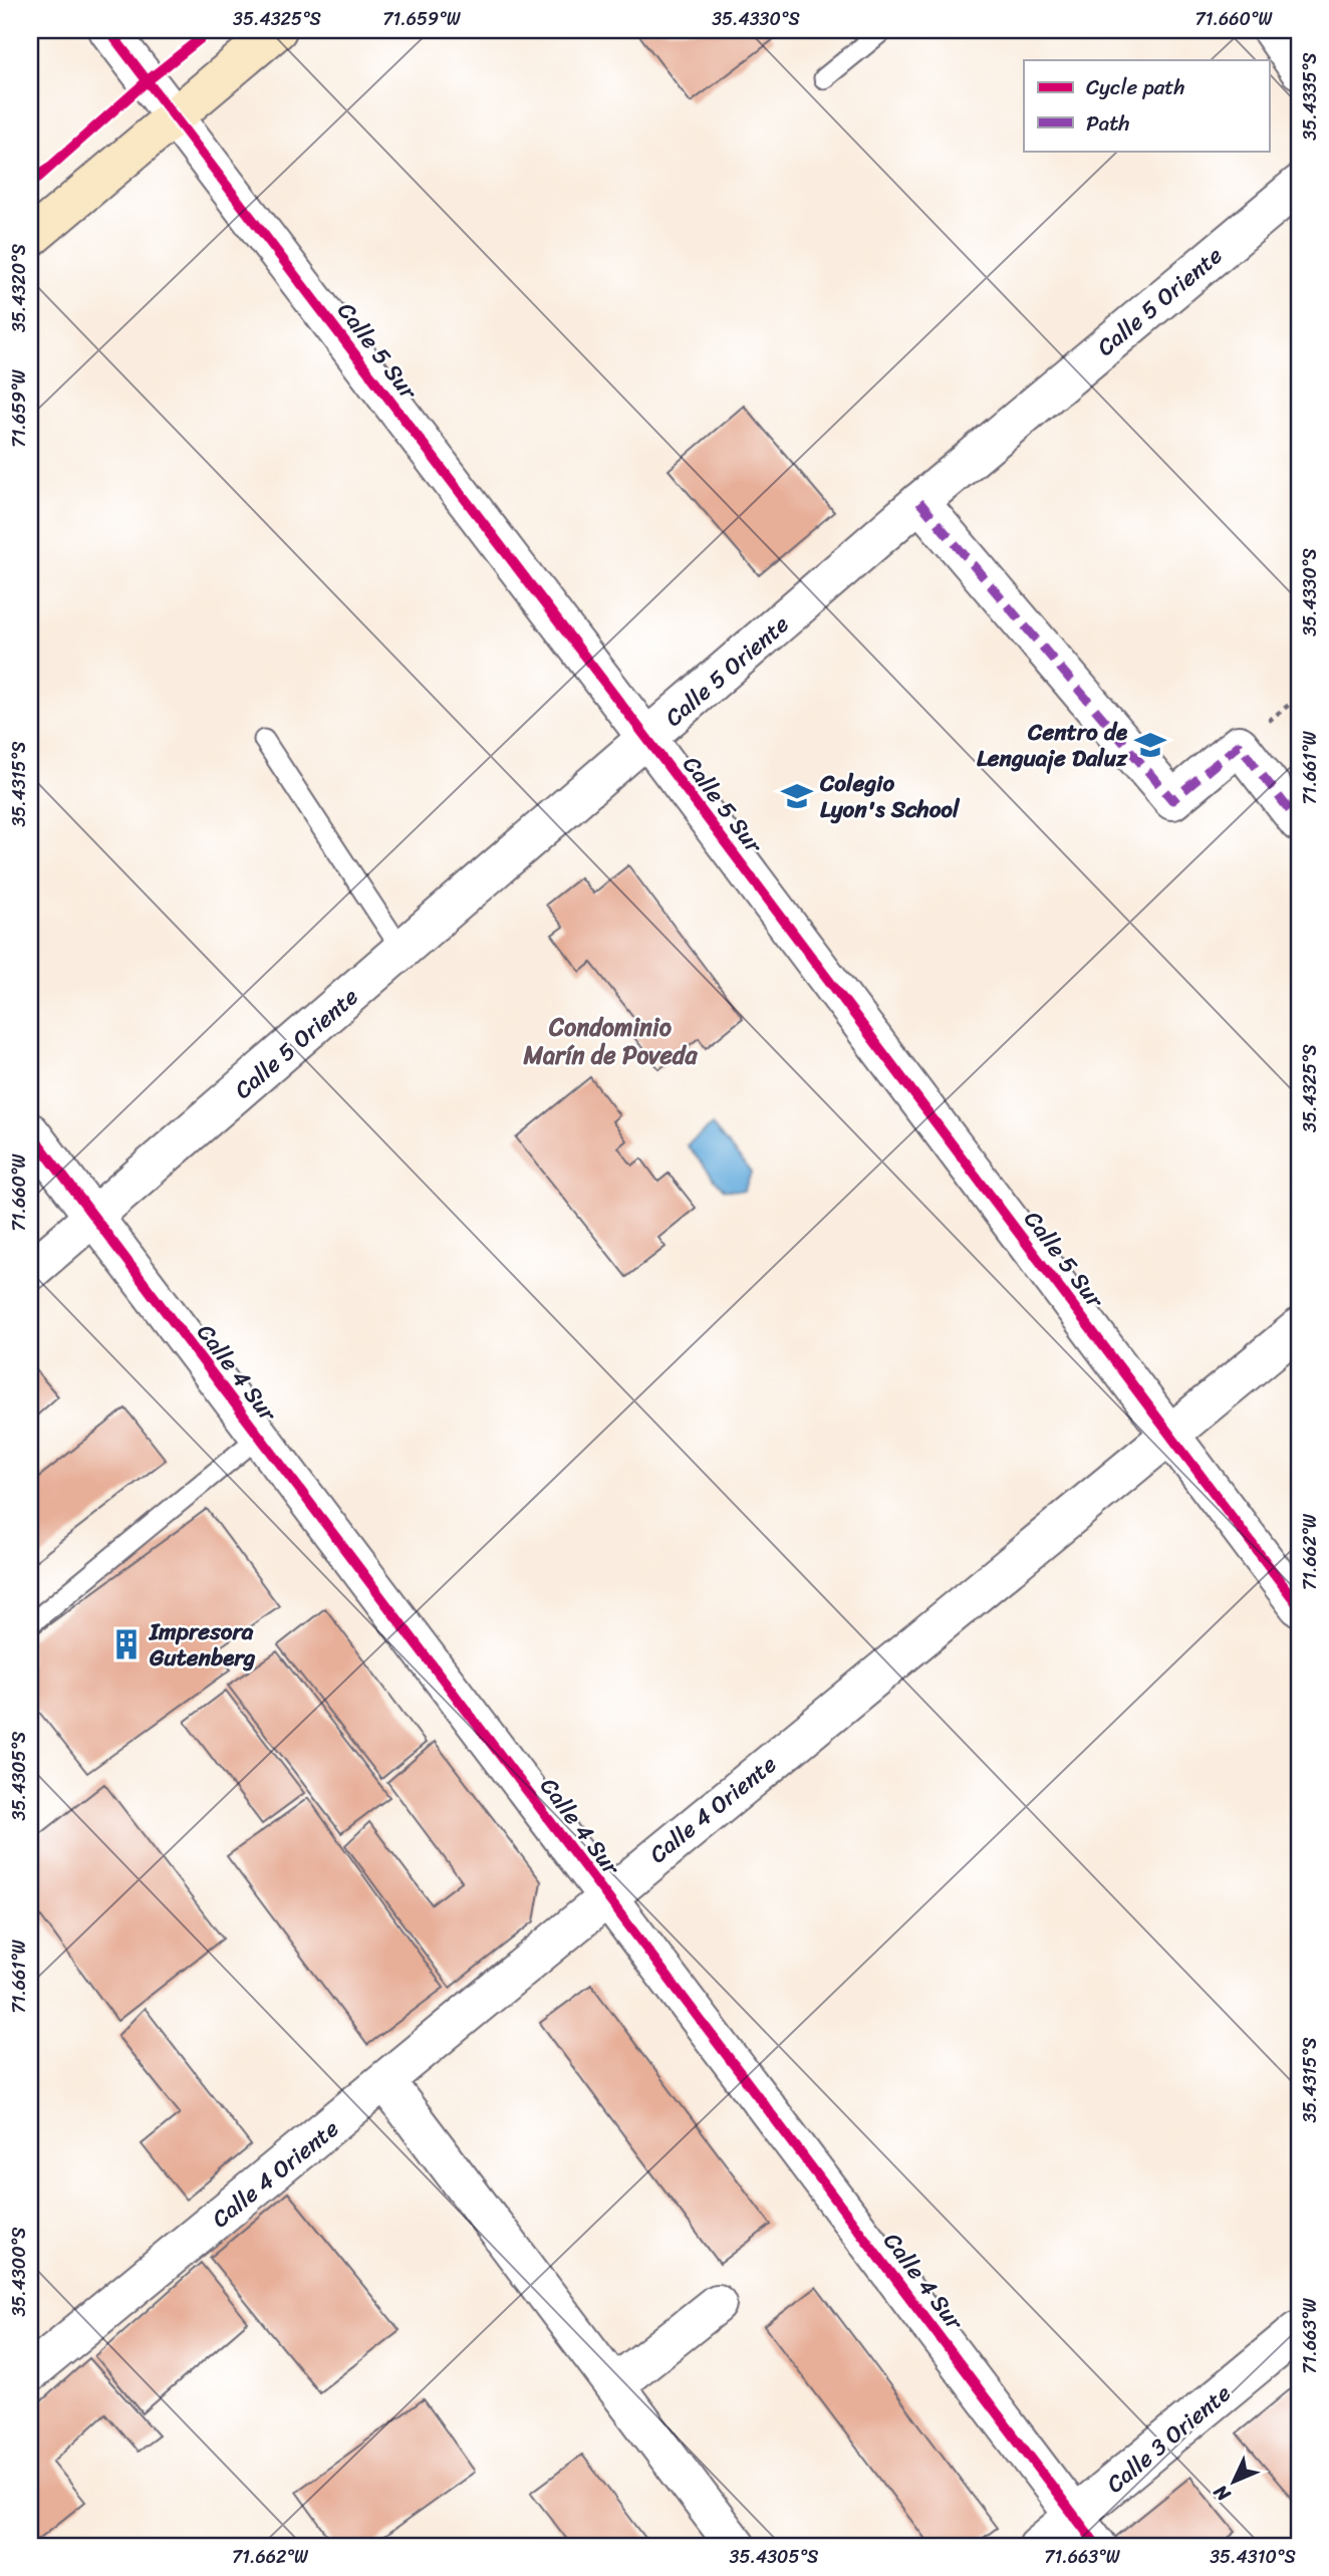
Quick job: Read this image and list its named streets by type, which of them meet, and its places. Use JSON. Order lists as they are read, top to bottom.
{
  "streets": {
    "street": [
      "Calle 5 Oriente",
      "Calle 5 Sur",
      "Calle 4 Sur",
      "Calle 4 Oriente",
      "Calle 3 Oriente"
    ]
  },
  "crossings": [
    ["Calle 5 Oriente", "Calle 5 Sur"],
    ["Calle 5 Oriente", "Calle 4 Sur"],
    ["Calle 5 Sur", "Calle 4 Oriente"],
    ["Calle 4 Sur", "Calle 4 Oriente"],
    ["Calle 4 Sur", "Calle 3 Oriente"]
  ],
  "districts": ["Condominio Marín de Poveda"],
  "places": {
    "school or university": ["Centro de Lenguaje Daluz", "Colegio Lyon's School"],
    "building": ["Impresora Gutenberg"]
  },
  "legend": ["Cycle path", "Path"],
  "north": "bottom left",
  "coordinates": [
    "35.4325°S",
    "71.659°W",
    "35.4330°S",
    "71.660°W",
    "35.4335°S",
    "35.4320°S",
    "71.661°W",
    "35.4315°S",
    "71.662°W",
    "35.4305°S",
    "35.4300°S",
    "71.663°W",
    "35.4310°S"
  ]
}
